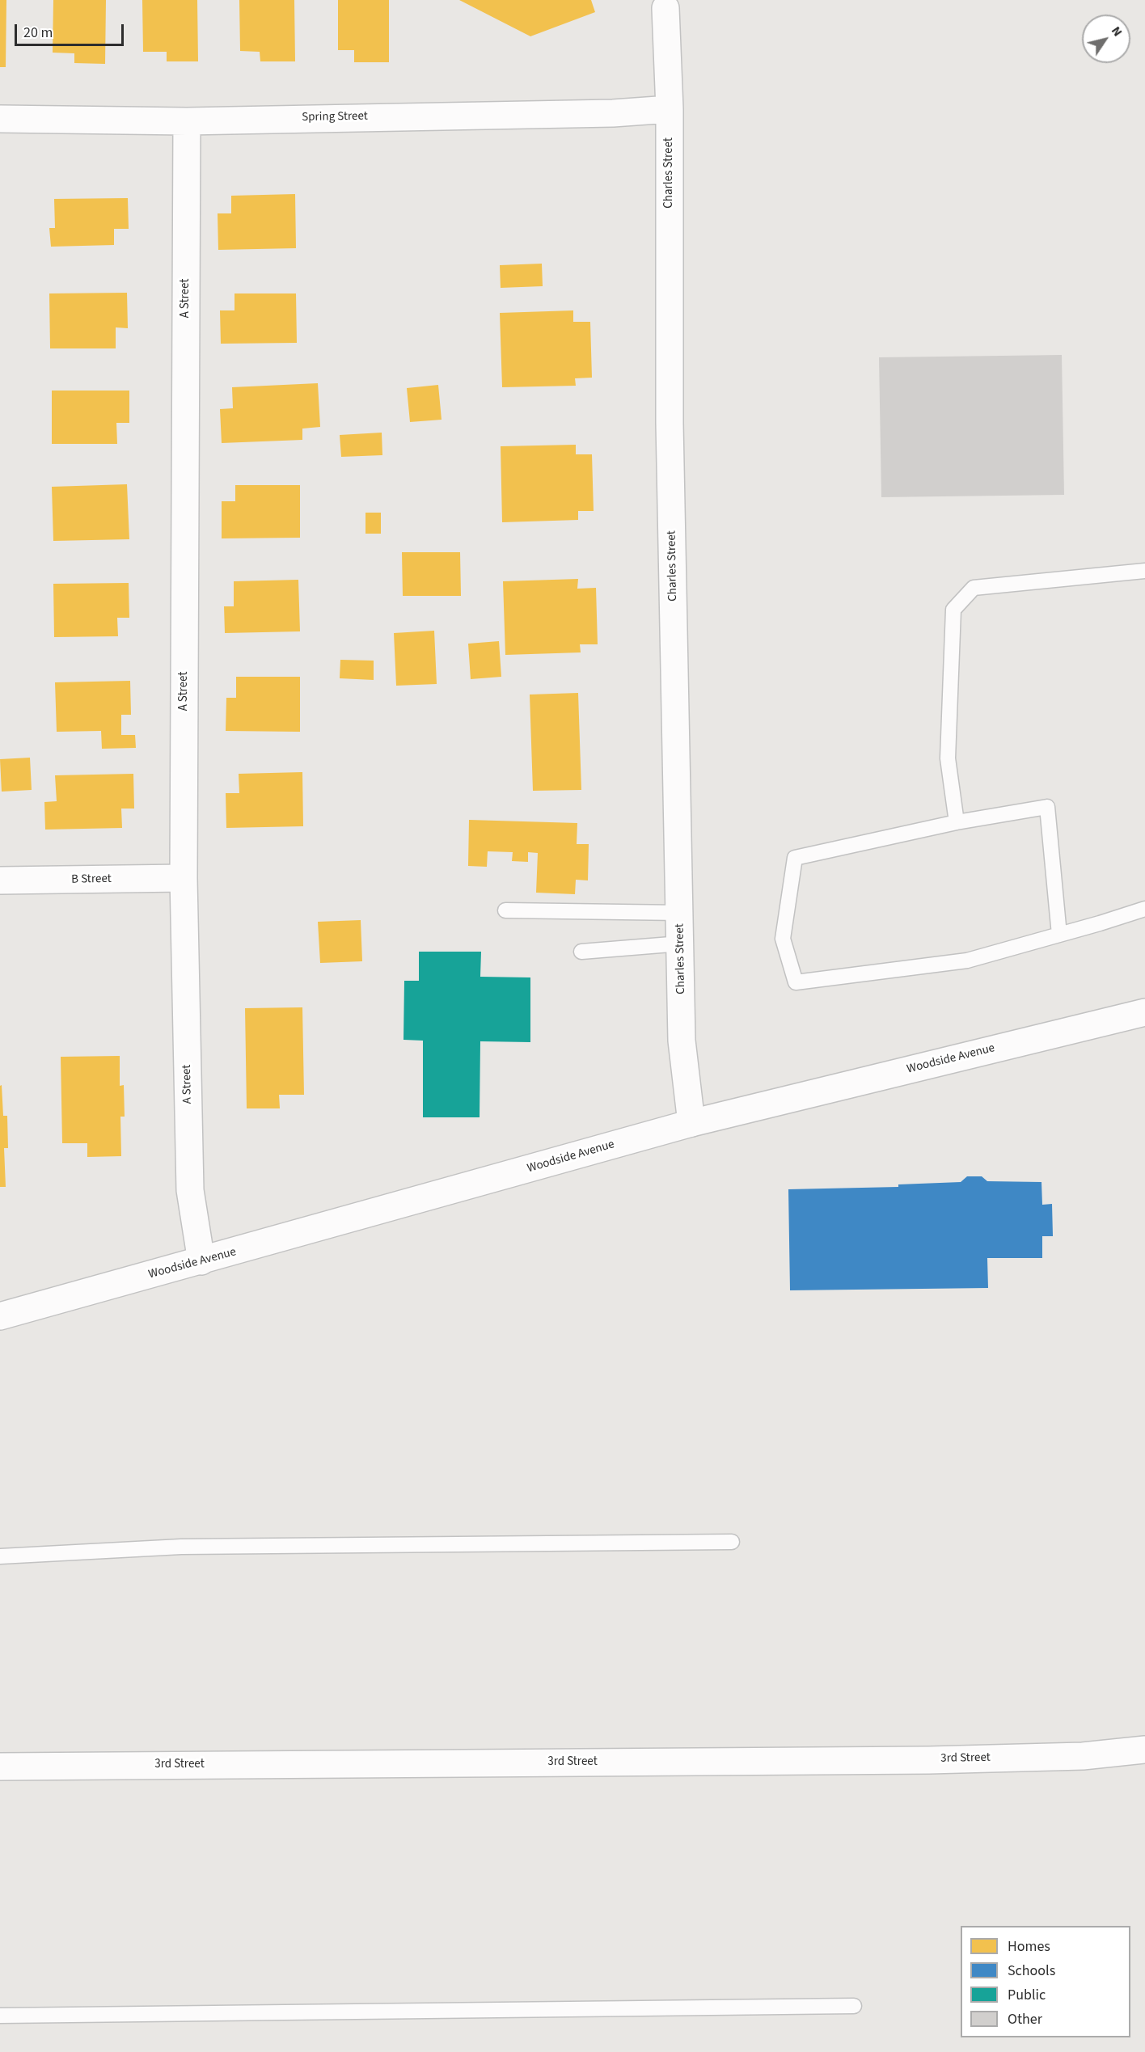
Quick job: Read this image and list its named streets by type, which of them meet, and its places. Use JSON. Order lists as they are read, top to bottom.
{
  "streets": {
    "street": [
      "Spring Street",
      "Charles Street",
      "A Street",
      "B Street",
      "Woodside Avenue",
      "3rd Street"
    ]
  },
  "crossings": [
    ["Spring Street", "Charles Street"],
    ["Spring Street", "A Street"],
    ["Charles Street", "Woodside Avenue"],
    ["A Street", "B Street"],
    ["A Street", "Woodside Avenue"]
  ],
  "legend": [
    "Homes",
    "Schools",
    "Public",
    "Other"
  ],
  "scale_bar": "20 m",
  "north": "top right"
}
